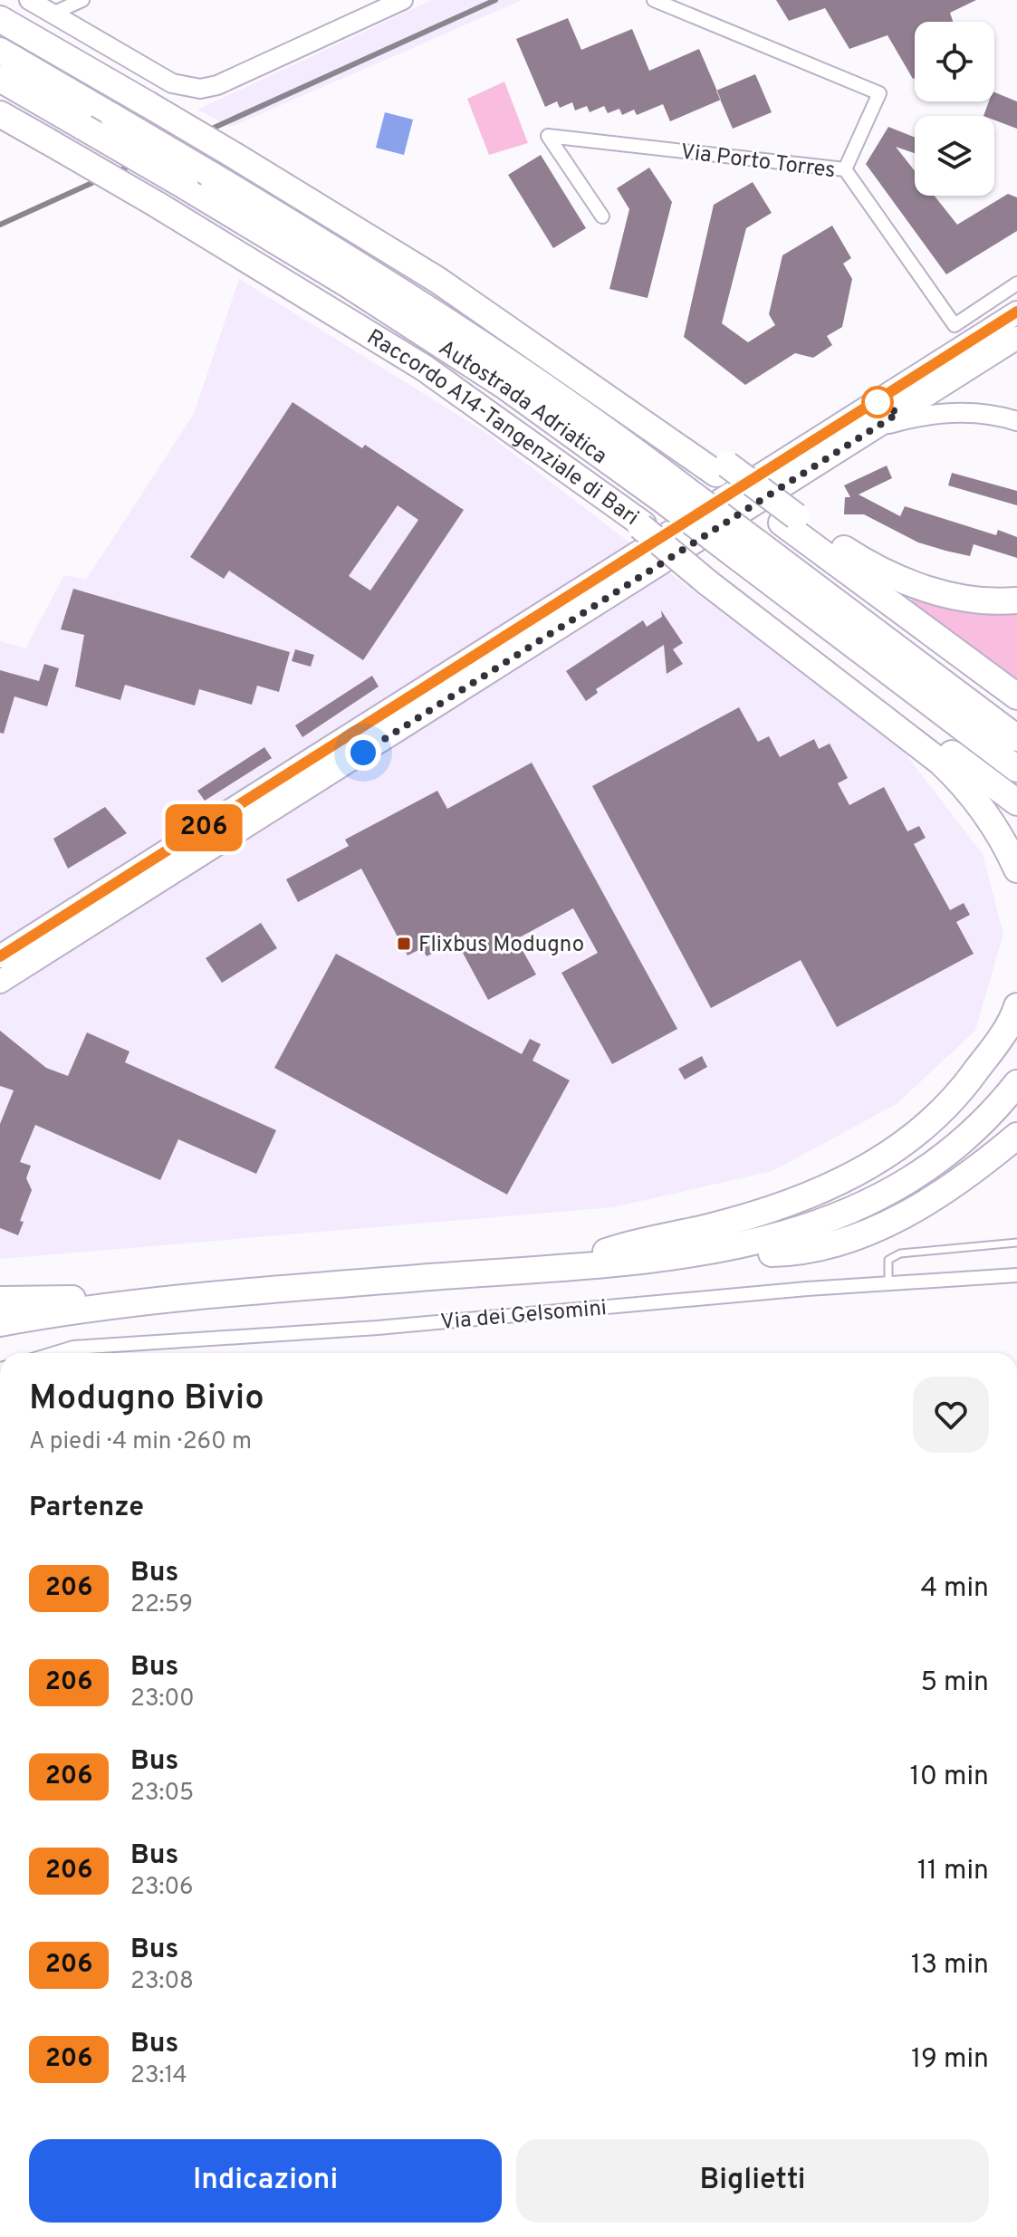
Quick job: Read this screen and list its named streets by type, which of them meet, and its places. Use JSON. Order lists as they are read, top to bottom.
{
  "streets": {
    "highway": ["Autostrada Adriatica", "Raccordo A14-Tangenziale di Bari"],
    "street": ["Via Porto Torres", "Via dei Gelsomini"]
  },
  "places": {
    "transit": ["Flixbus Modugno"]
  },
  "lines": ["bus line 206"],
  "page": {
    "on_map": "206",
    "heading": [
      ["Modugno Bivio", "A piedi · 4 min · 260 m"],
      "Partenze"
    ],
    "list": [
      {
        "mark": "206",
        "name": "Bus",
        "note": "22:59",
        "value": "4 min"
      },
      {
        "mark": "206",
        "name": "Bus",
        "note": "23:00",
        "value": "5 min"
      },
      {
        "mark": "206",
        "name": "Bus",
        "note": "23:05",
        "value": "10 min"
      },
      {
        "mark": "206",
        "name": "Bus",
        "note": "23:06",
        "value": "11 min"
      },
      {
        "mark": "206",
        "name": "Bus",
        "note": "23:08",
        "value": "13 min"
      },
      {
        "mark": "206",
        "name": "Bus",
        "note": "23:14",
        "value": "19 min"
      }
    ],
    "buttons": ["Indicazioni", "Biglietti"]
  }
}
